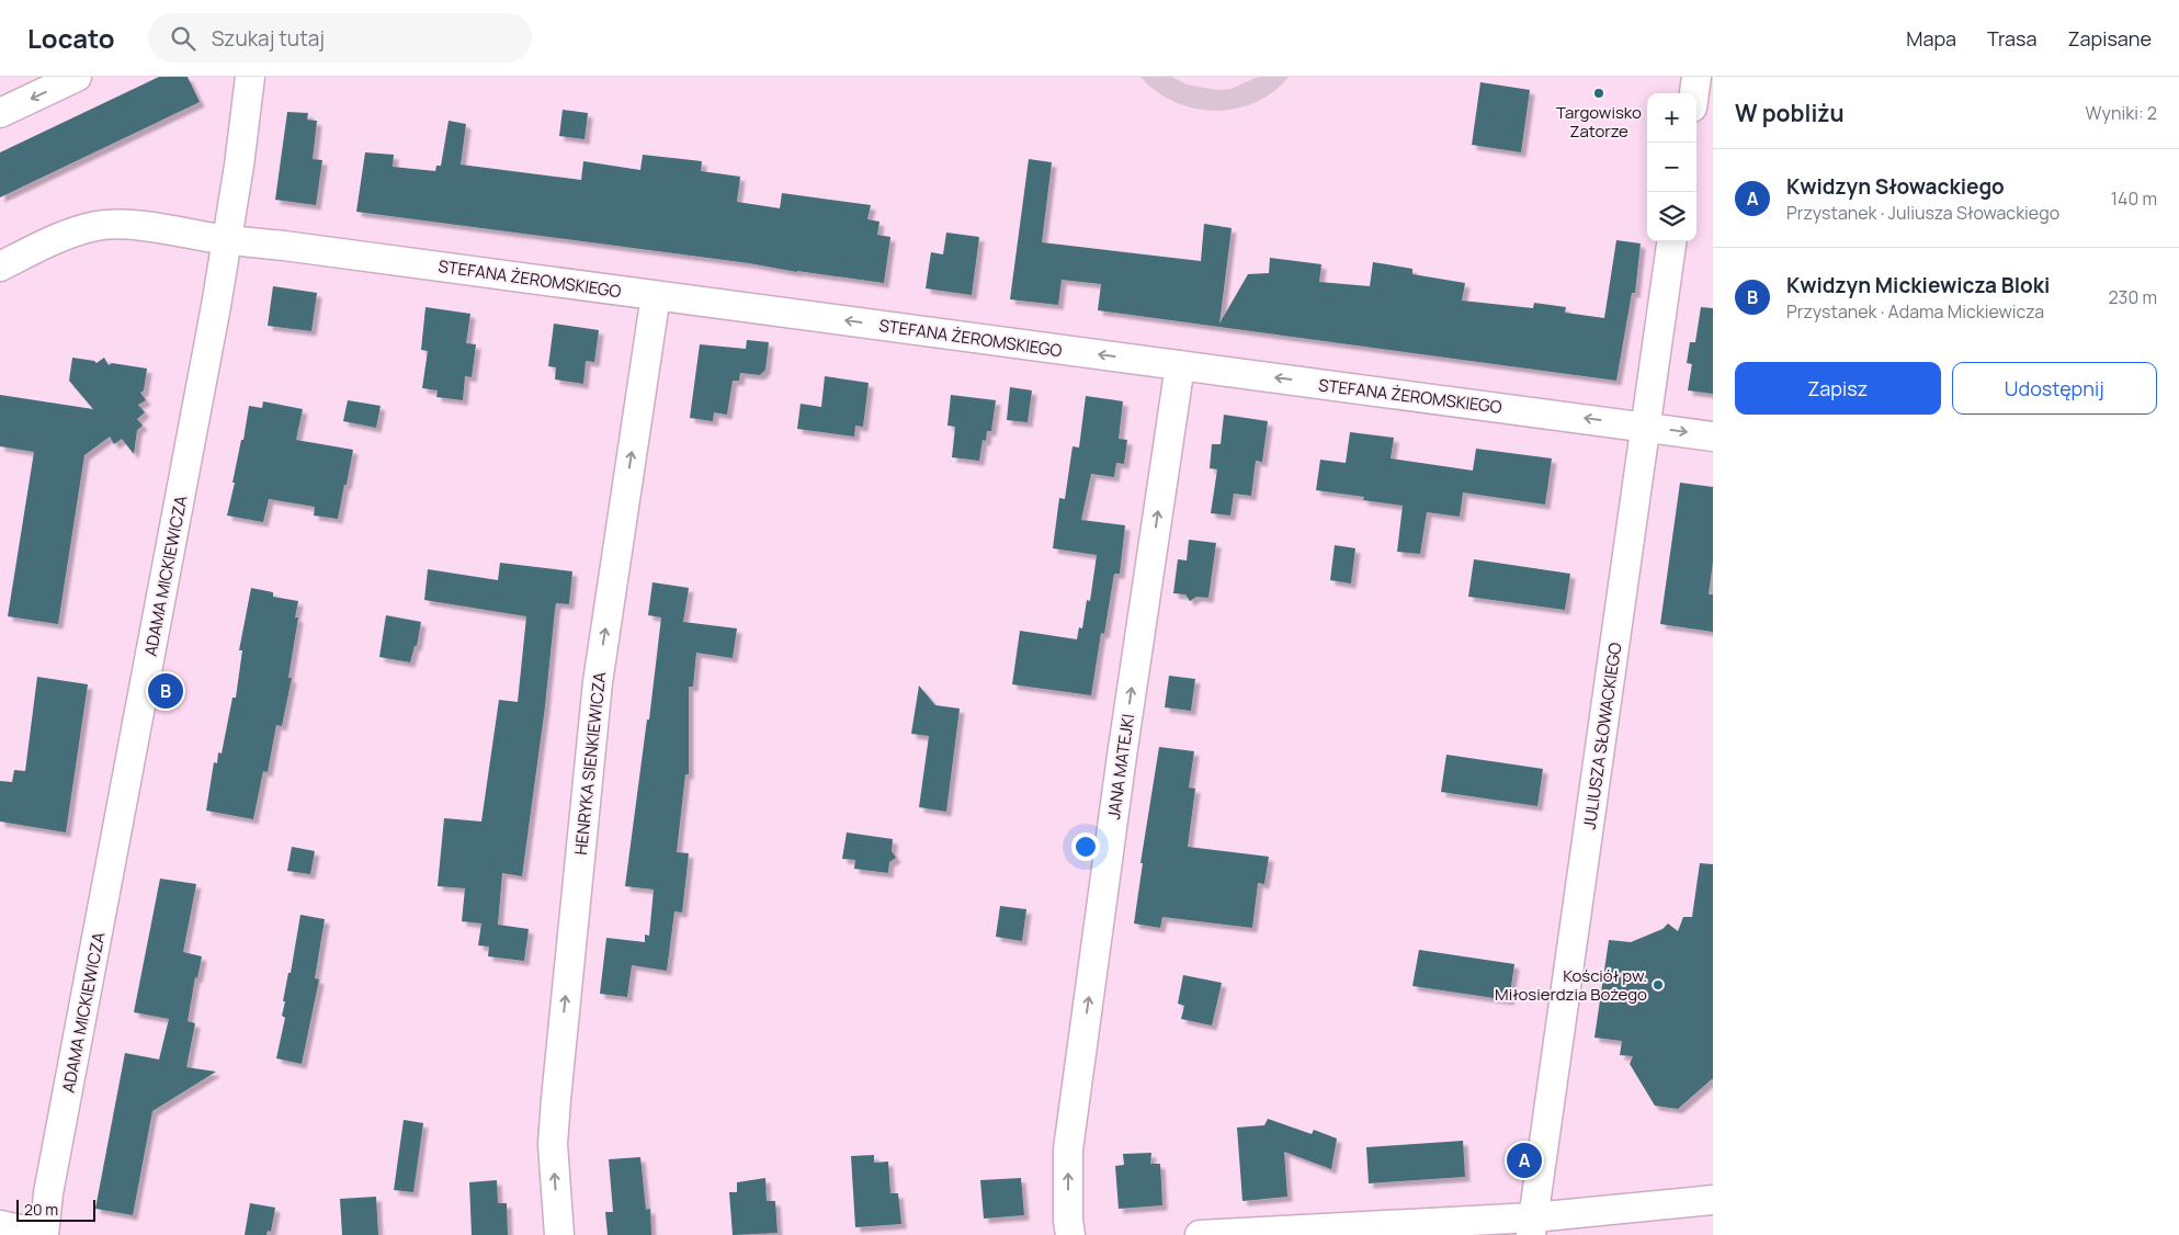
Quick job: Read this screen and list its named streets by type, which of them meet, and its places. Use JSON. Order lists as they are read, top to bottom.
{
  "streets": {
    "street": [
      "STEFANA ŻEROMSKIEGO",
      "ADAMA MICKIEWICZA",
      "JULIUSZA SŁOWACKIEGO",
      "HENRYKA SIENKIEWICZA",
      "JANA MATEJKI"
    ]
  },
  "crossings": [
    ["STEFANA ŻEROMSKIEGO", "ADAMA MICKIEWICZA"],
    ["STEFANA ŻEROMSKIEGO", "JULIUSZA SŁOWACKIEGO"],
    ["STEFANA ŻEROMSKIEGO", "HENRYKA SIENKIEWICZA"],
    ["STEFANA ŻEROMSKIEGO", "JANA MATEJKI"]
  ],
  "one_way": ["STEFANA ŻEROMSKIEGO", "HENRYKA SIENKIEWICZA", "JANA MATEJKI"],
  "places": ["Targowisko Zatorze", "Kościół pw. Miłosierdzia Bożego"],
  "scale_bar": "20 m",
  "page": {
    "header": "Locato",
    "search": "Szukaj tutaj",
    "nav": ["Mapa", "Trasa", "Zapisane"],
    "heading": ["W pobliżu", "Wyniki: 2"],
    "map_buttons": ["+", "−"],
    "list": [
      {
        "mark": "A",
        "name": "Kwidzyn Słowackiego",
        "note": "Przystanek · Juliusza Słowackiego",
        "value": "140 m"
      },
      {
        "mark": "B",
        "name": "Kwidzyn Mickiewicza Bloki",
        "note": "Przystanek · Adama Mickiewicza",
        "value": "230 m"
      }
    ],
    "buttons": ["Zapisz", "Udostępnij"],
    "pins": ["B", "A"],
    "scale": "20 m"
  }
}
